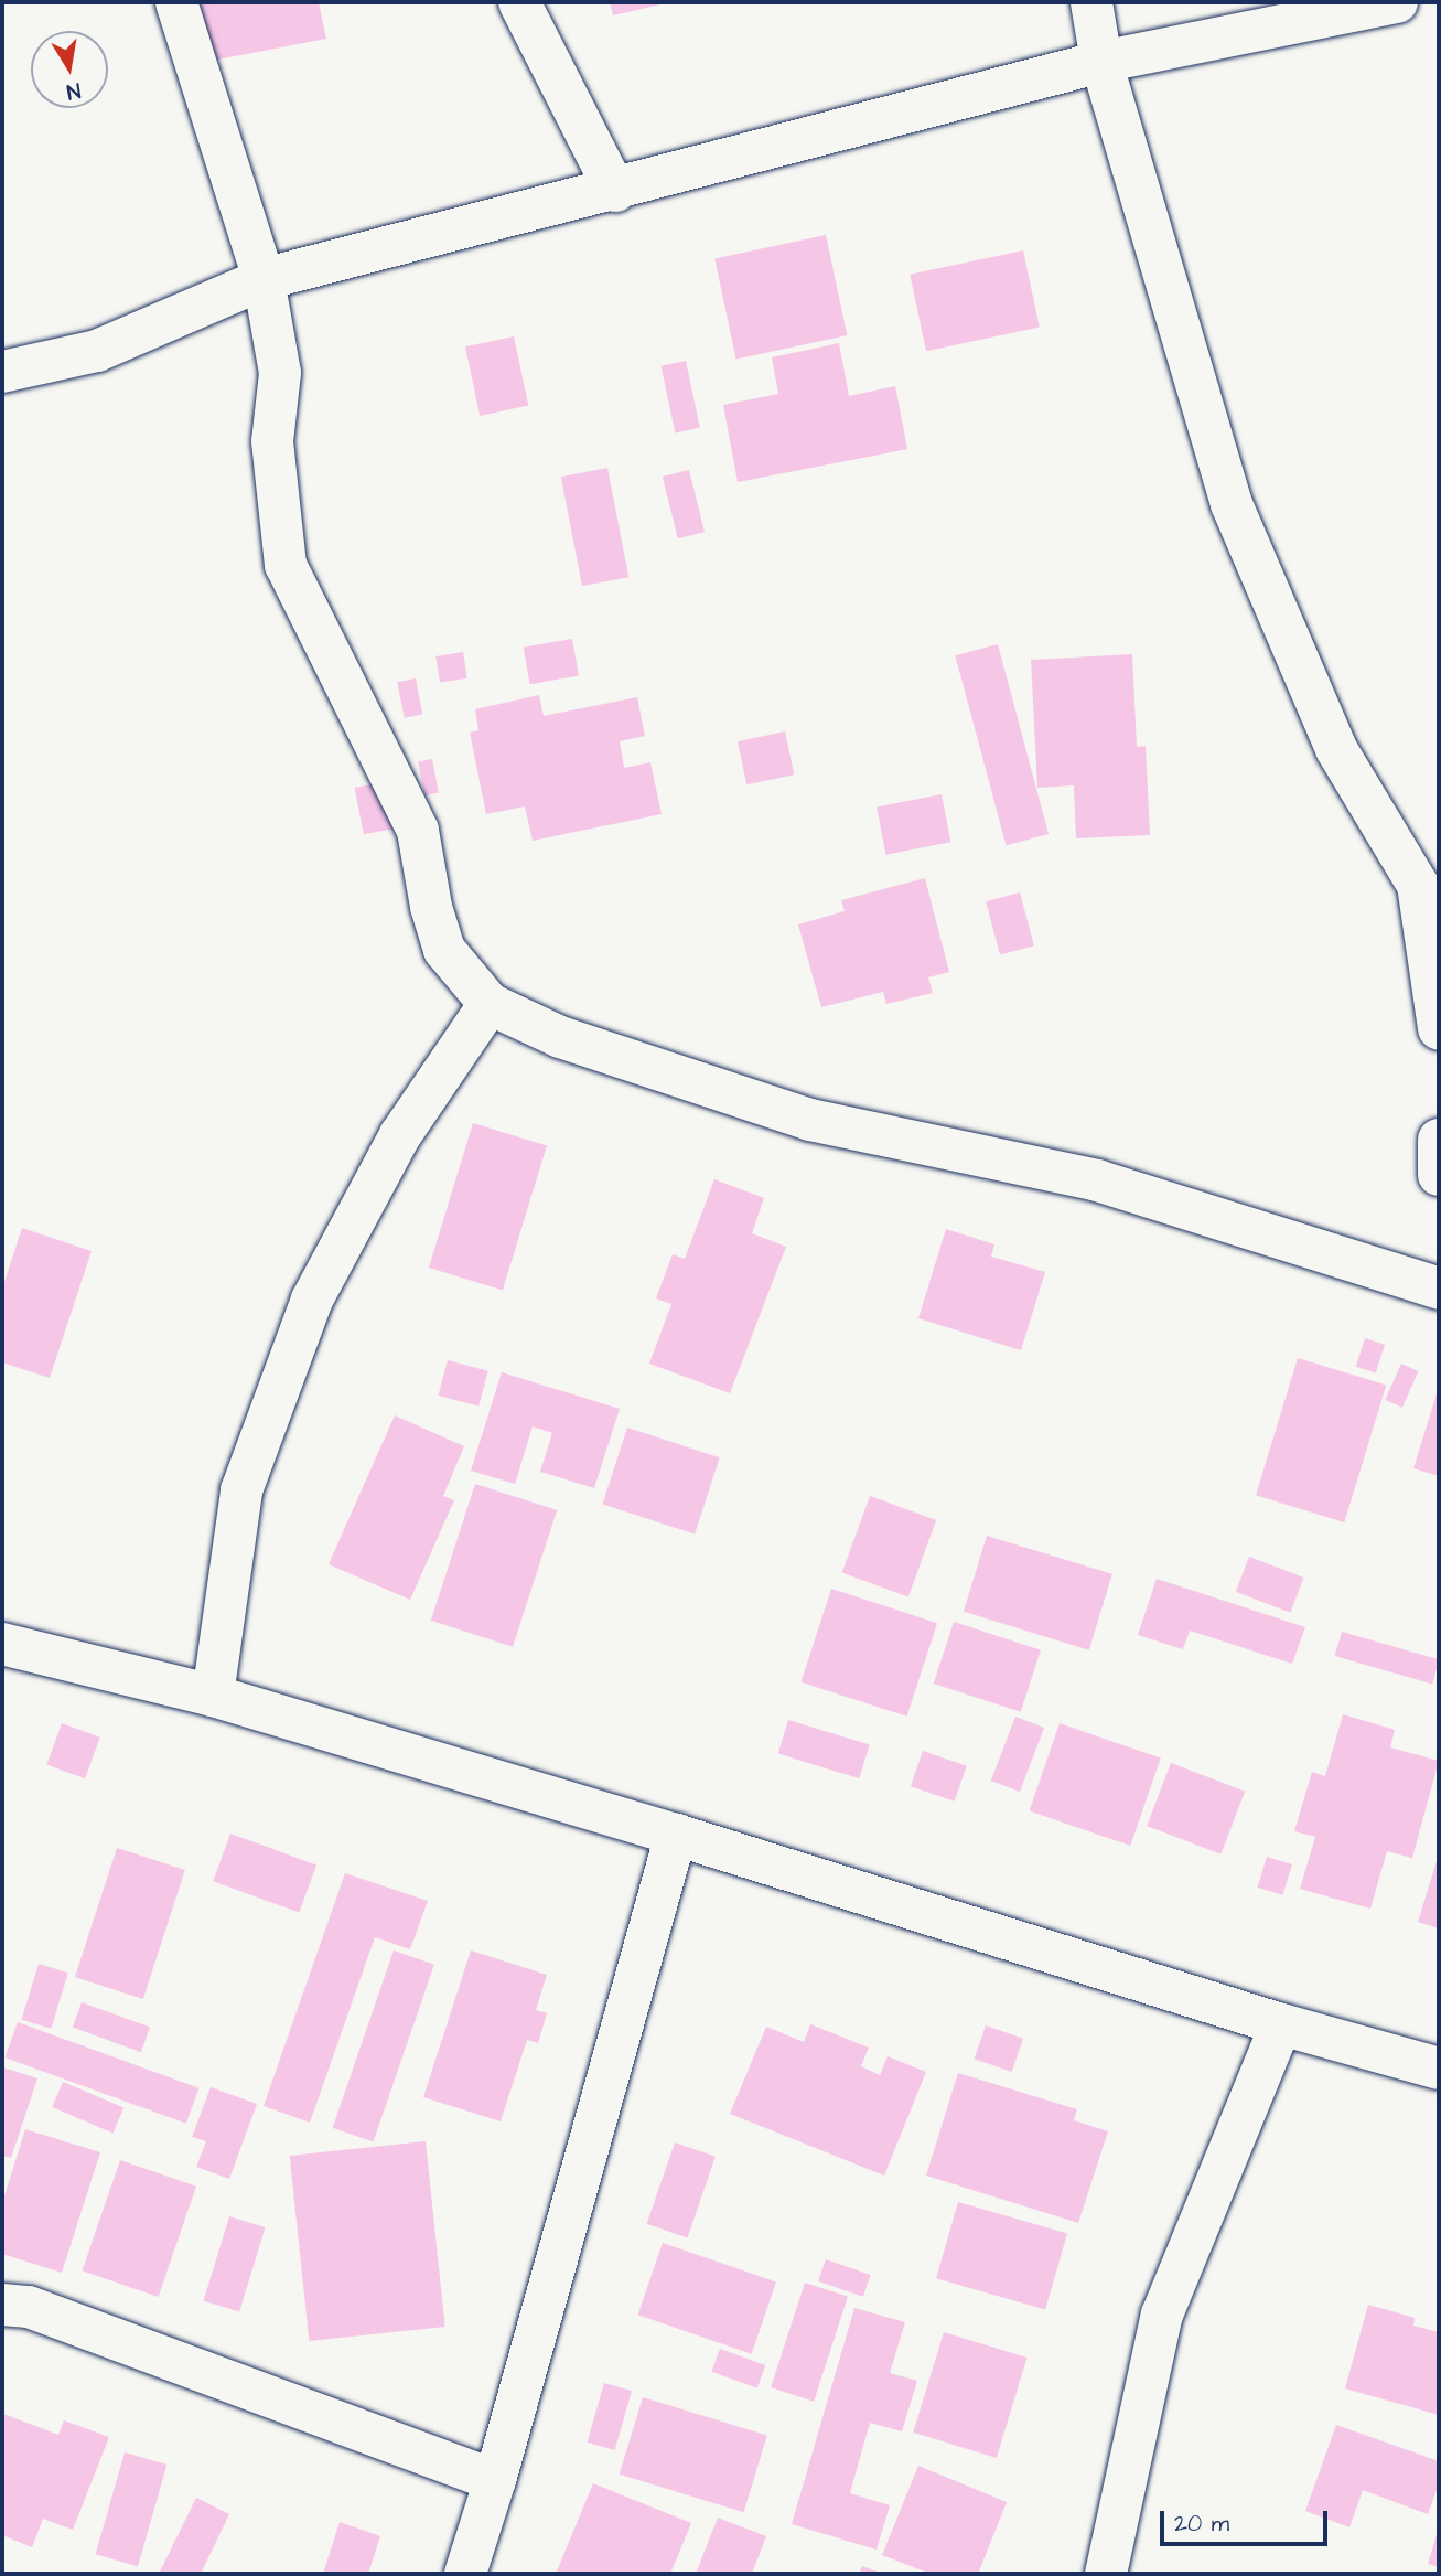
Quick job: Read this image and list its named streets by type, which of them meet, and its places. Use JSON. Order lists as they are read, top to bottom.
{
  "scale_bar": "20 m",
  "north": "bottom"
}
